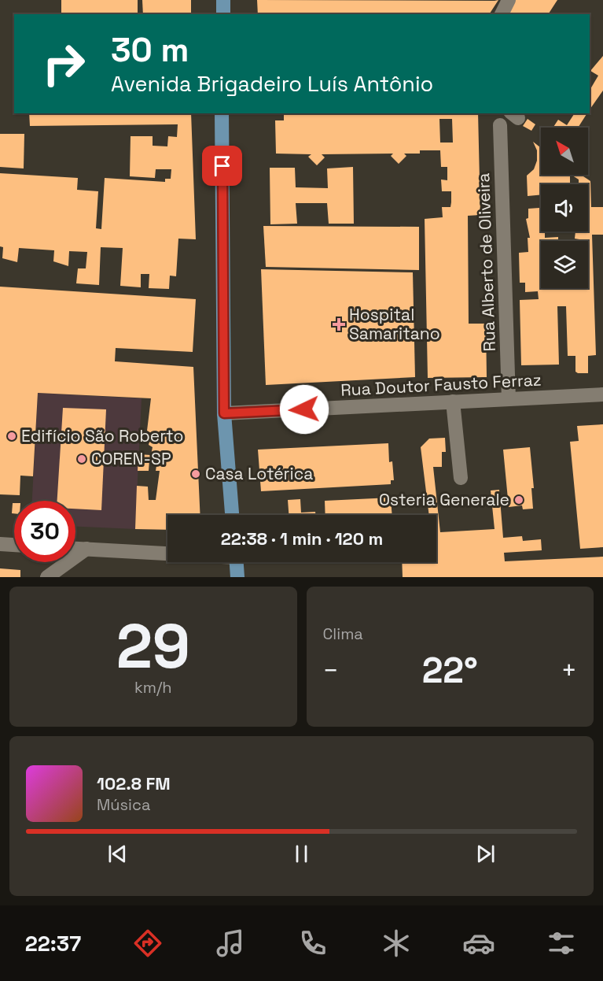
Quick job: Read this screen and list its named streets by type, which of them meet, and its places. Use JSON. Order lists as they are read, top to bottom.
{
  "streets": {
    "street": ["Rua Alberto de Oliveira", "Rua Doutor Fausto Ferraz"]
  },
  "crossings": [
    ["Rua Alberto de Oliveira", "Rua Doutor Fausto Ferraz"]
  ],
  "places": {
    "health": ["Hospital Samaritano"],
    "other": [
      "Edifício São Roberto",
      "COREN-SP",
      "Casa Lotérica",
      "Osteria Generale"
    ]
  },
  "north": "top left",
  "page": {
    "turn": ["30 m", "Avenida Brigadeiro Luís Antônio"],
    "limit": "30",
    "trip": "22:38 · 1 min · 120 m",
    "tile": [
      ["29", "km/h"],
      "Clima"
    ],
    "heat": ["−", "22°", "+"],
    "song": ["102.8 FM", "Música"],
    "tabs": "22:37"
  }
}
